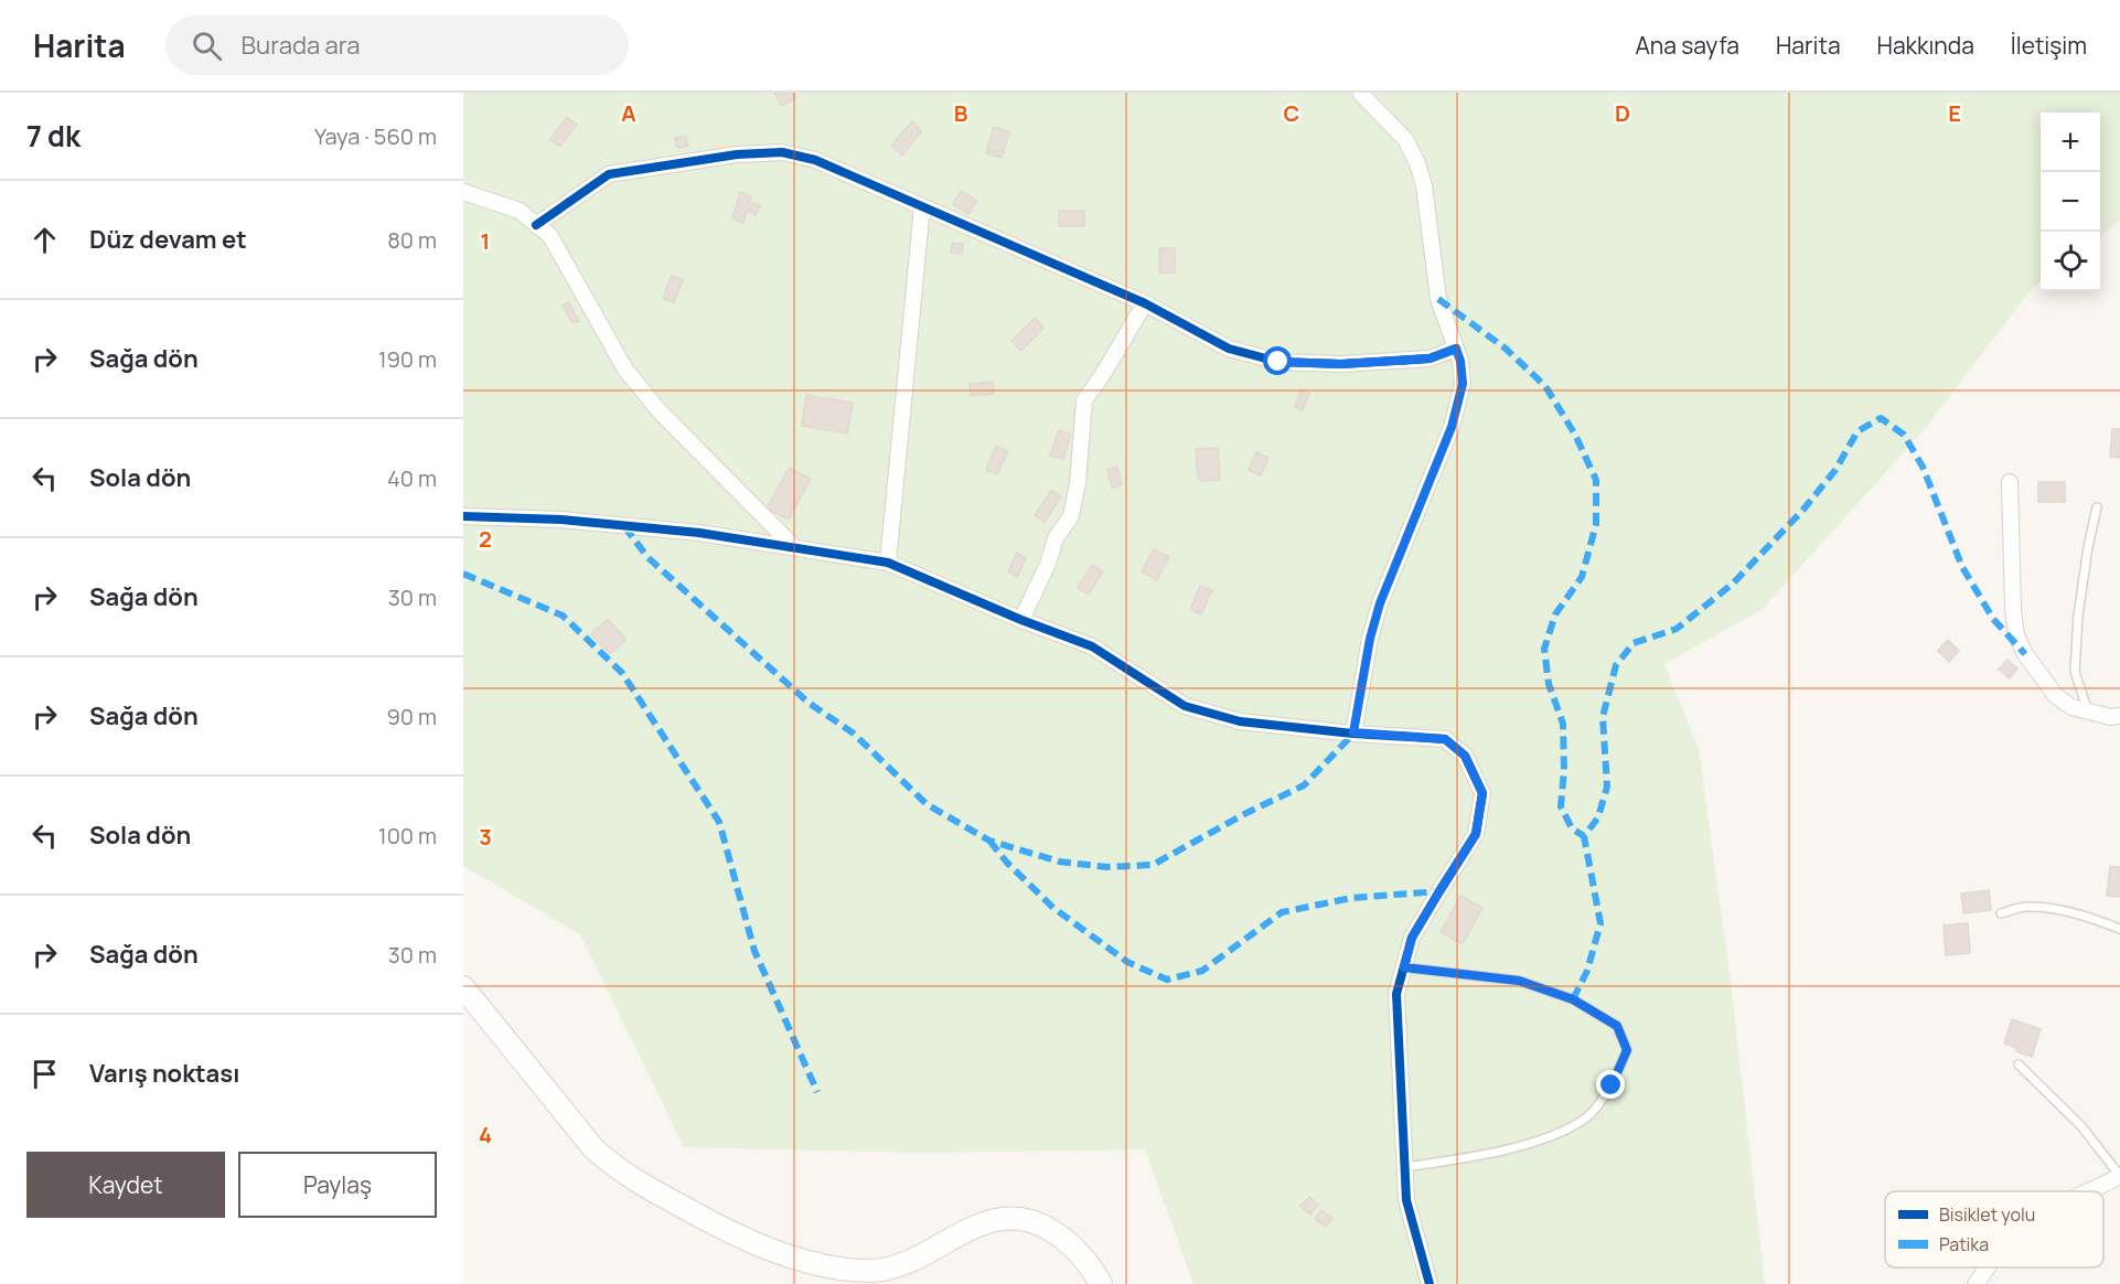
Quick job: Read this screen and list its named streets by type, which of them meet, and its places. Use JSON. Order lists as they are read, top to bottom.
{
  "legend": ["Bisiklet yolu", "Patika"],
  "page": {
    "header": "Harita",
    "search": "Burada ara",
    "nav": [
      "Ana sayfa",
      "Harita",
      "Hakkında",
      "İletişim"
    ],
    "heading": ["7 dk", "Yaya · 560 m"],
    "map_buttons": ["+", "−"],
    "list": [
      ["Düz devam et", "80 m"],
      ["Sağa dön", "190 m"],
      ["Sola dön", "40 m"],
      ["Sağa dön", "30 m"],
      ["Sağa dön", "90 m"],
      ["Sola dön", "100 m"],
      ["Sağa dön", "30 m"],
      "Varış noktası"
    ],
    "buttons": ["Kaydet", "Paylaş"]
  },
  "grid": {
    "columns": [
      "A",
      "B",
      "C",
      "D",
      "E"
    ],
    "rows": [
      "1",
      "2",
      "3",
      "4"
    ]
  }
}
